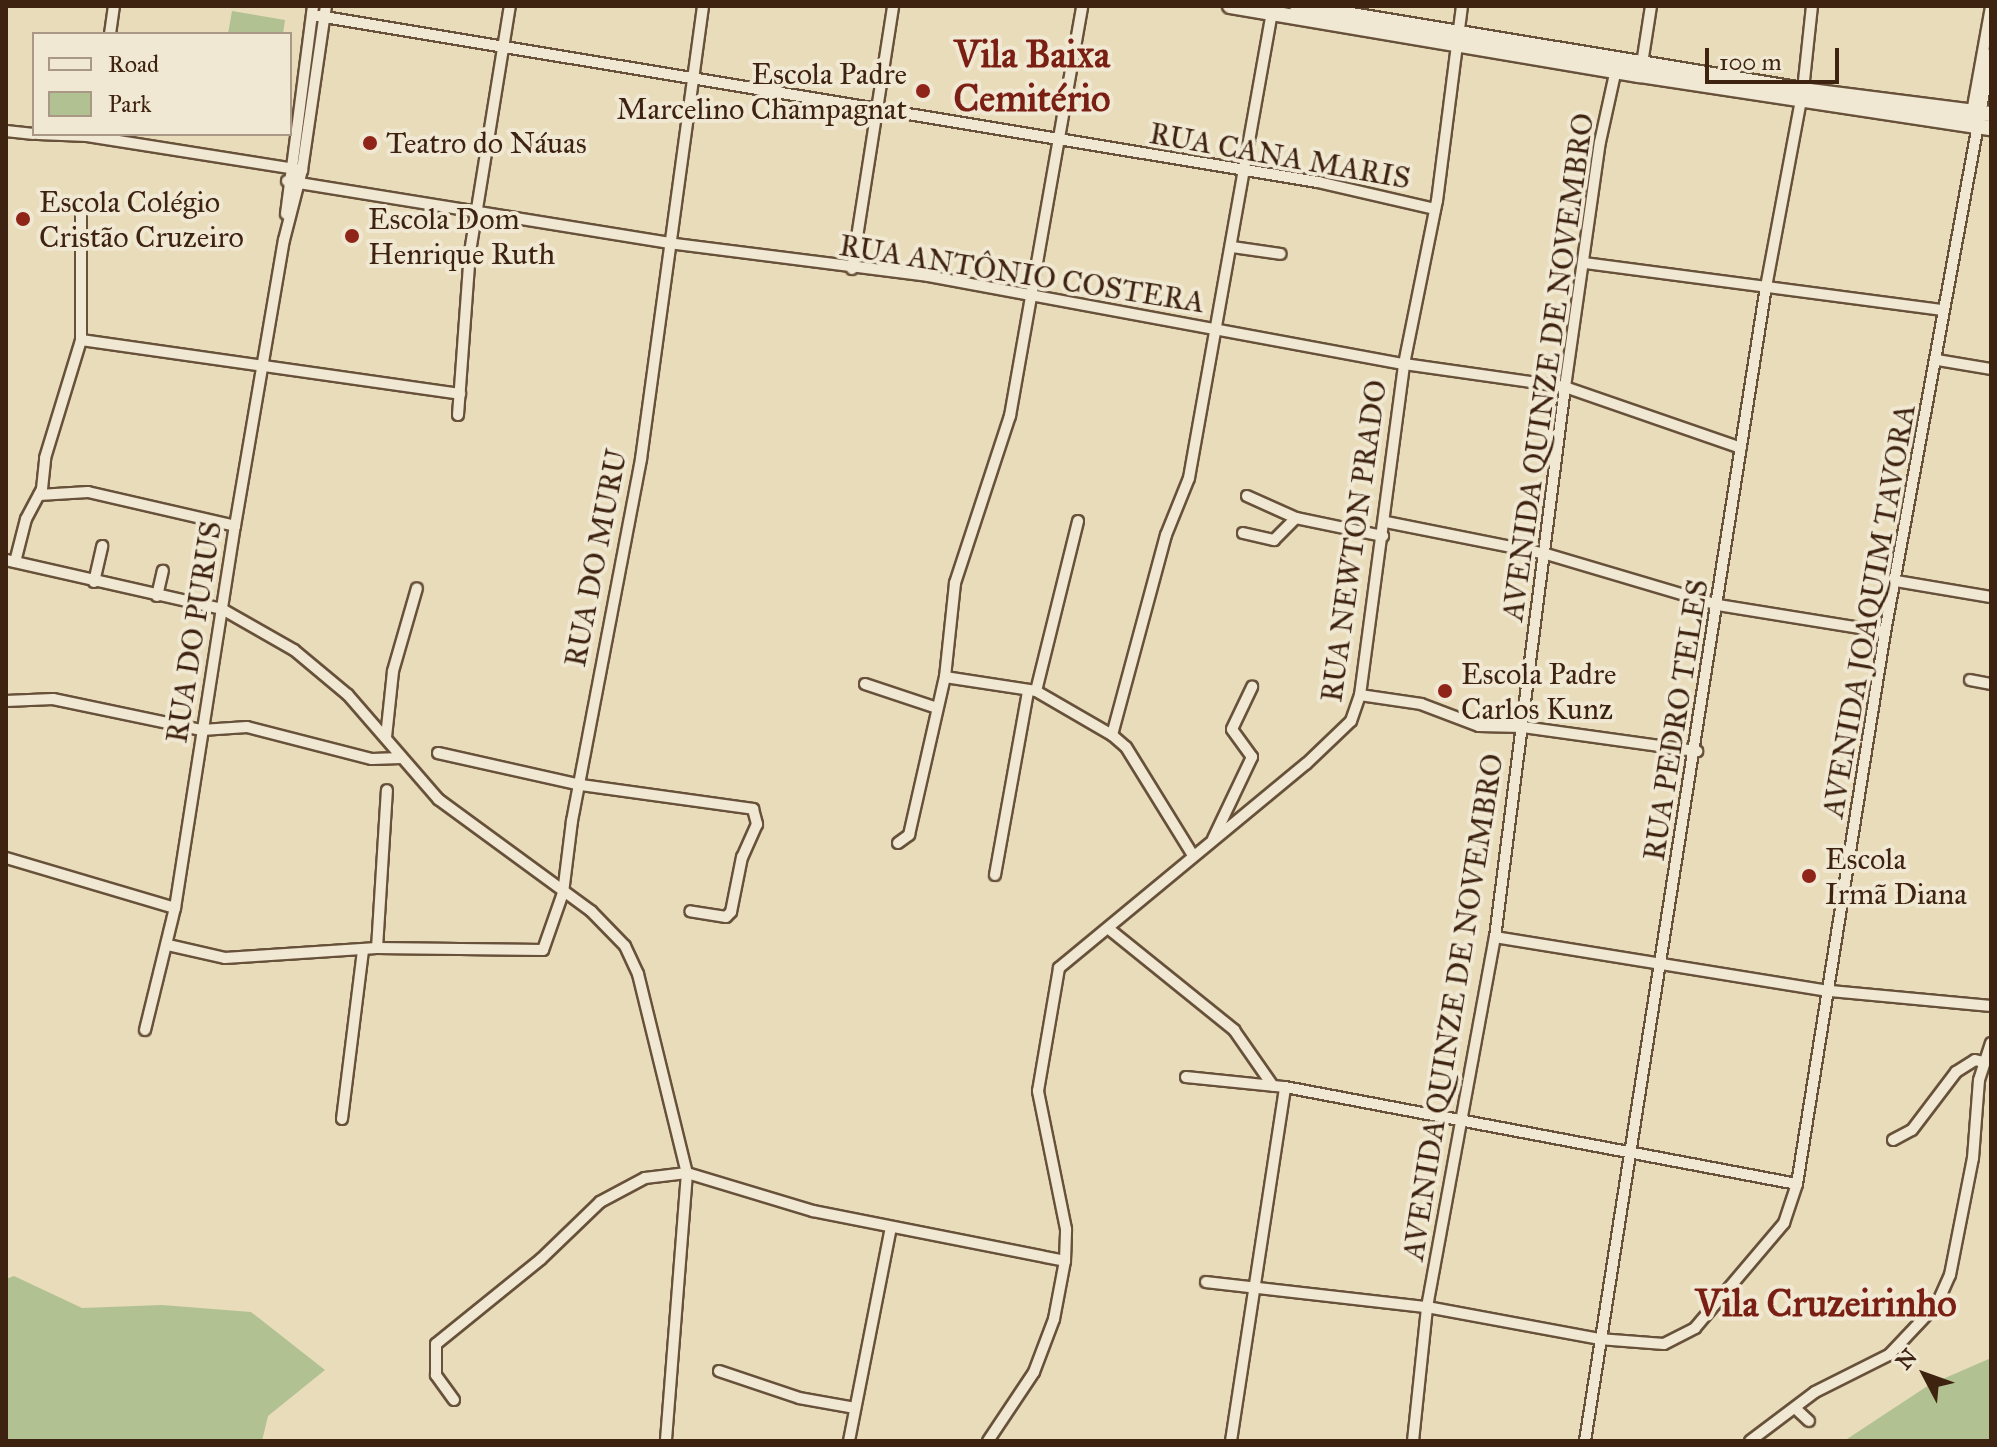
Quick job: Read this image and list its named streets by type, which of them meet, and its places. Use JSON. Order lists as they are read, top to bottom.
{
  "streets": {
    "street": [
      "RUA CANA MARIS",
      "RUA ANTÔNIO COSTERA",
      "AVENIDA QUINZE DE NOVEMBRO",
      "RUA NEWTON PRADO",
      "RUA DO MURU",
      "AVENIDA JOAQUIM TAVORA",
      "RUA DO PURUS",
      "RUA PEDRO TELES"
    ]
  },
  "crossings": [
    ["RUA CANA MARIS", "RUA NEWTON PRADO"],
    ["RUA CANA MARIS", "RUA DO MURU"],
    ["RUA CANA MARIS", "RUA DO PURUS"],
    ["RUA ANTÔNIO COSTERA", "AVENIDA QUINZE DE NOVEMBRO"],
    ["RUA ANTÔNIO COSTERA", "RUA NEWTON PRADO"],
    ["RUA ANTÔNIO COSTERA", "RUA DO MURU"],
    ["RUA ANTÔNIO COSTERA", "RUA DO PURUS"],
    ["RUA ANTÔNIO COSTERA", "RUA PEDRO TELES"],
    ["AVENIDA QUINZE DE NOVEMBRO", "AVENIDA JOAQUIM TAVORA"],
    ["AVENIDA JOAQUIM TAVORA", "RUA PEDRO TELES"]
  ],
  "districts": ["Vila Baixa Cemitério", "Vila Cruzeirinho"],
  "places": [
    "Escola Padre Marcelino Champagnat",
    "Teatro do Náuas",
    "Escola Colégio Cristão Cruzeiro",
    "Escola Dom Henrique Ruth",
    "Escola Padre Carlos Kunz",
    "Escola Irmã Diana"
  ],
  "legend": ["Road", "Park"],
  "scale_bar": "100 m",
  "north": "top left"
}
